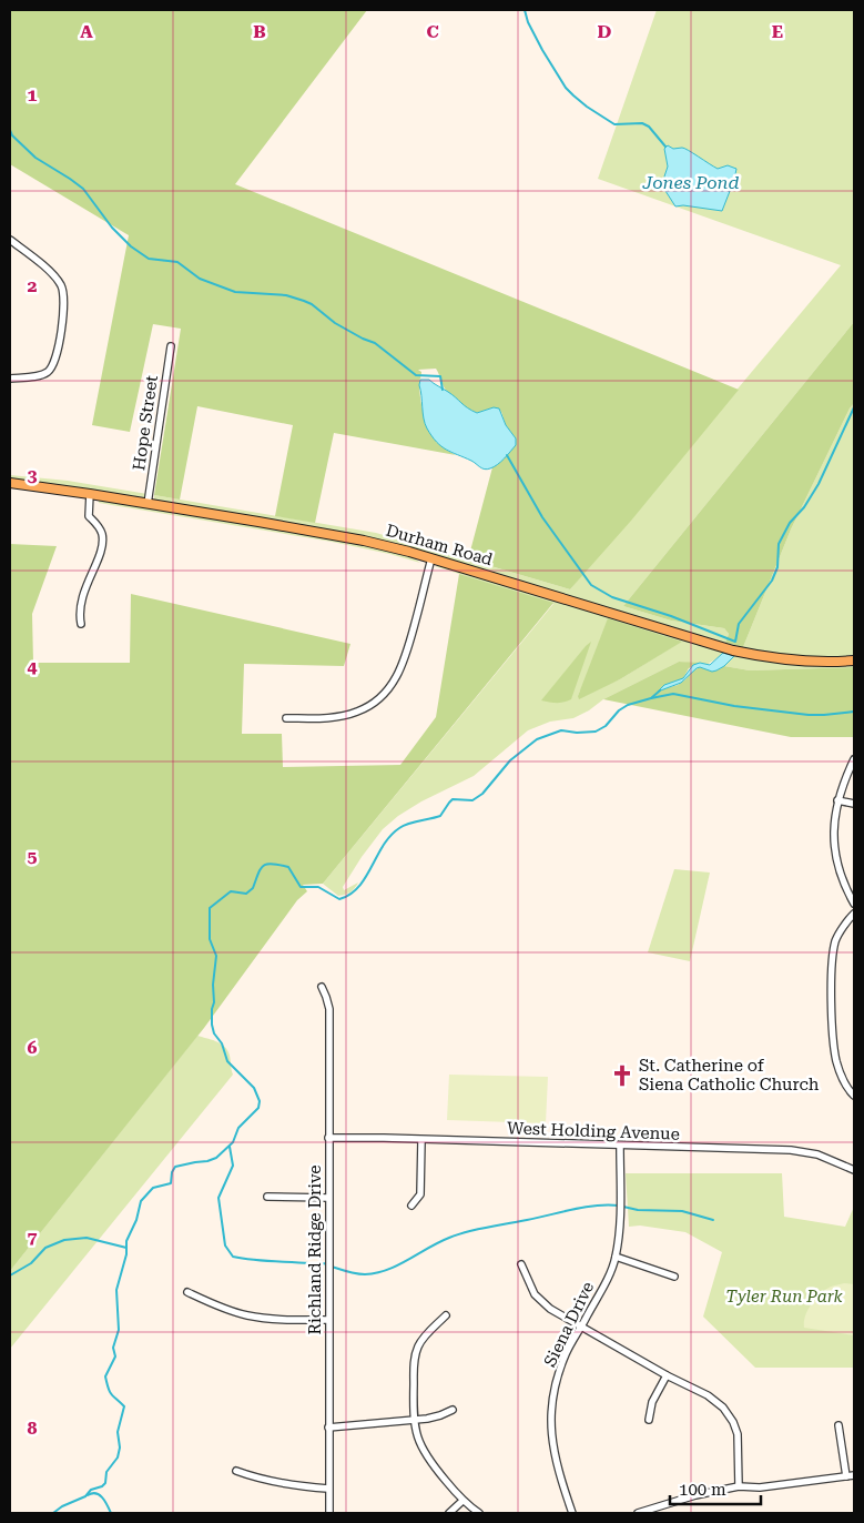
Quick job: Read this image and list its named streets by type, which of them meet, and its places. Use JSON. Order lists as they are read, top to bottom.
{
  "streets": {
    "main road": ["Durham Road"],
    "street": [
      "Hope Street",
      "West Holding Avenue",
      "Richland Ridge Drive",
      "Siena Drive"
    ]
  },
  "crossings": [
    ["Hope Street", "Durham Road"],
    ["West Holding Avenue", "Richland Ridge Drive"],
    ["West Holding Avenue", "Siena Drive"]
  ],
  "water": ["Jones Pond"],
  "parks": ["Tyler Run Park"],
  "places": {
    "church": ["St. Catherine of Siena Catholic Church"]
  },
  "scale_bar": "100 m",
  "grid": {
    "columns": [
      "A",
      "B",
      "C",
      "D",
      "E"
    ],
    "rows": [
      "1",
      "2",
      "3",
      "4",
      "5",
      "6",
      "7",
      "8"
    ]
  }
}
